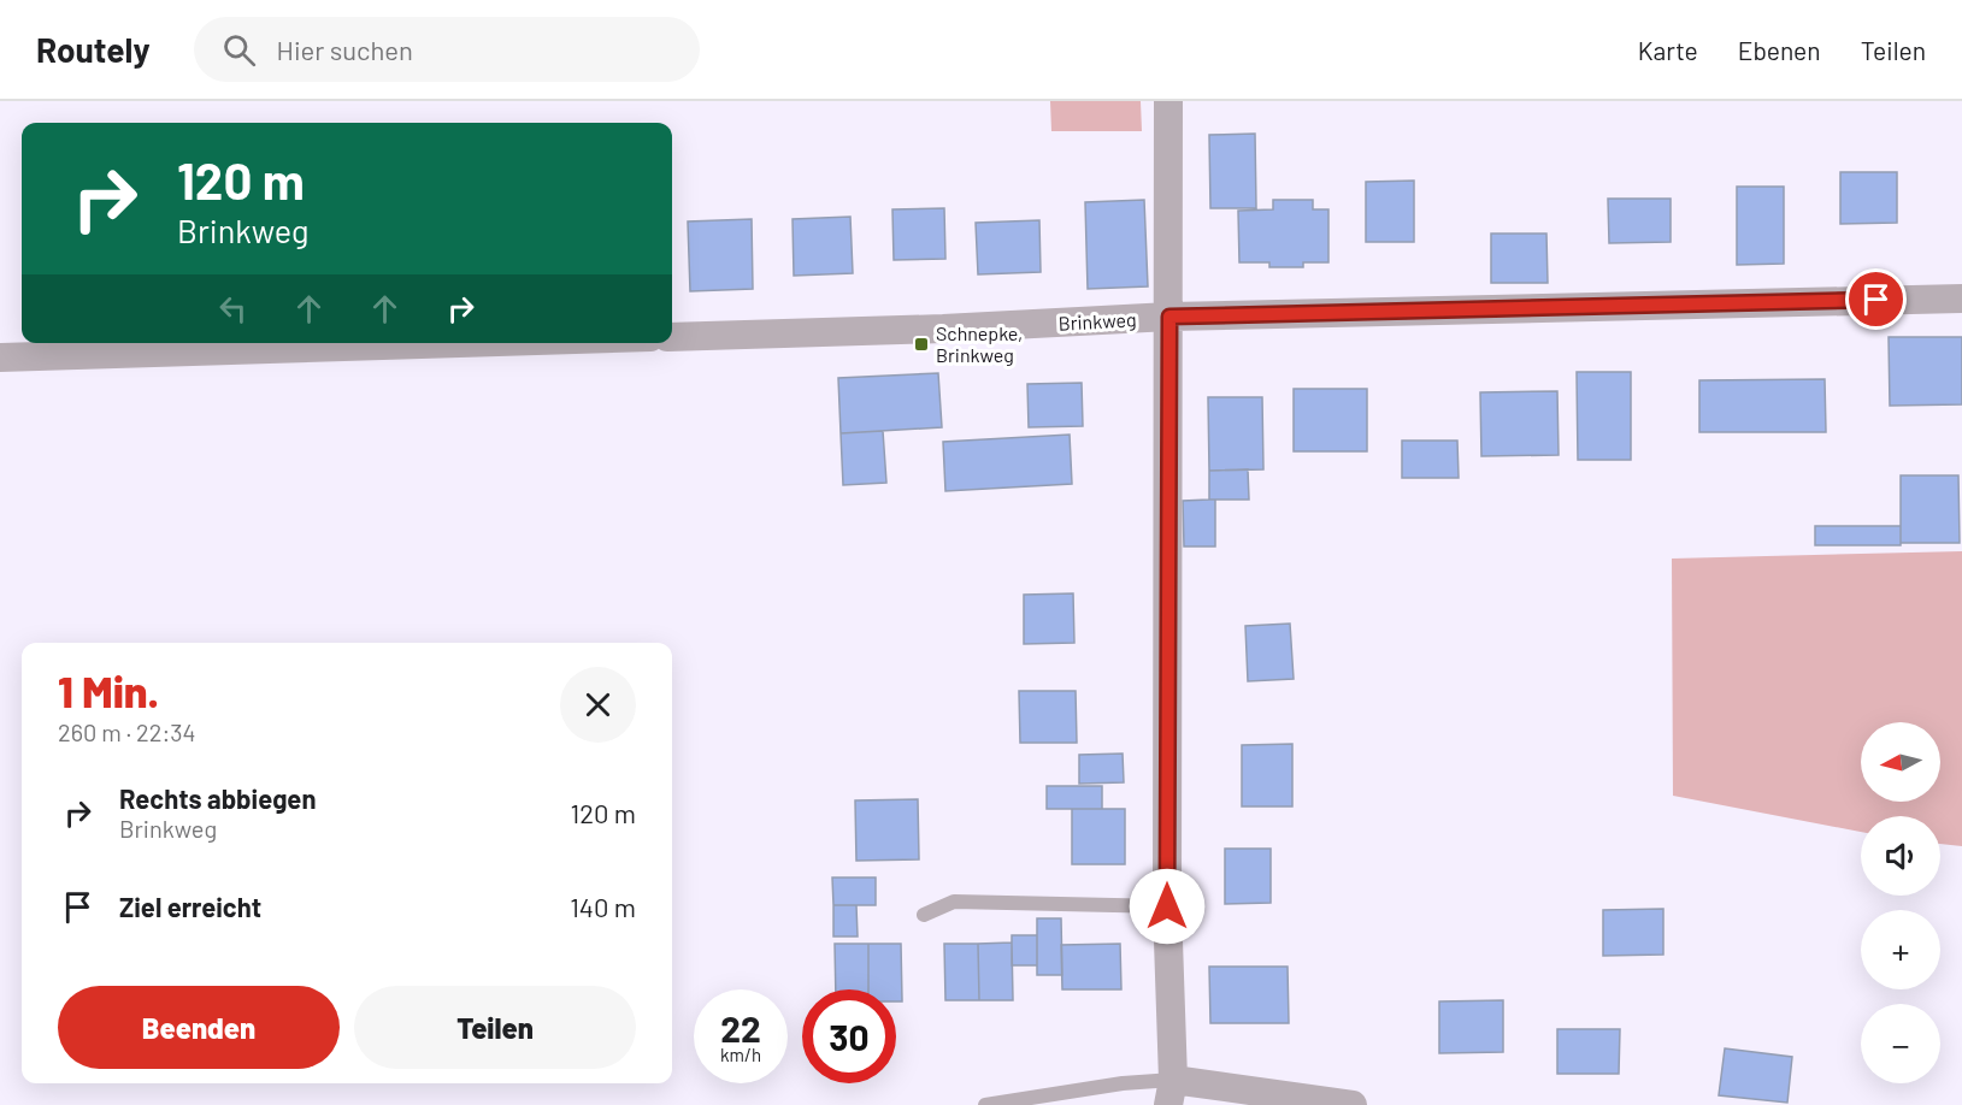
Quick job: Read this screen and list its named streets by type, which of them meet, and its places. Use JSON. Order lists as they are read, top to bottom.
{
  "streets": {
    "street": ["Brinkweg"]
  },
  "places": {
    "transit": ["Schnepke, Brinkweg"]
  },
  "north": "left",
  "page": {
    "header": "Routely",
    "search": "Hier suchen",
    "nav": ["Karte", "Ebenen", "Teilen"],
    "turn": ["120 m", "Brinkweg"],
    "heading": ["1 Min.", "260 m · 22:34"],
    "map_buttons": ["+", "−"],
    "list": [
      {
        "name": "Rechts abbiegen",
        "note": "Brinkweg",
        "value": "120 m"
      },
      {
        "name": "Ziel erreicht",
        "value": "140 m"
      }
    ],
    "buttons": ["Beenden", "Teilen"],
    "speed": "22 km/h",
    "limit": "30"
  }
}
